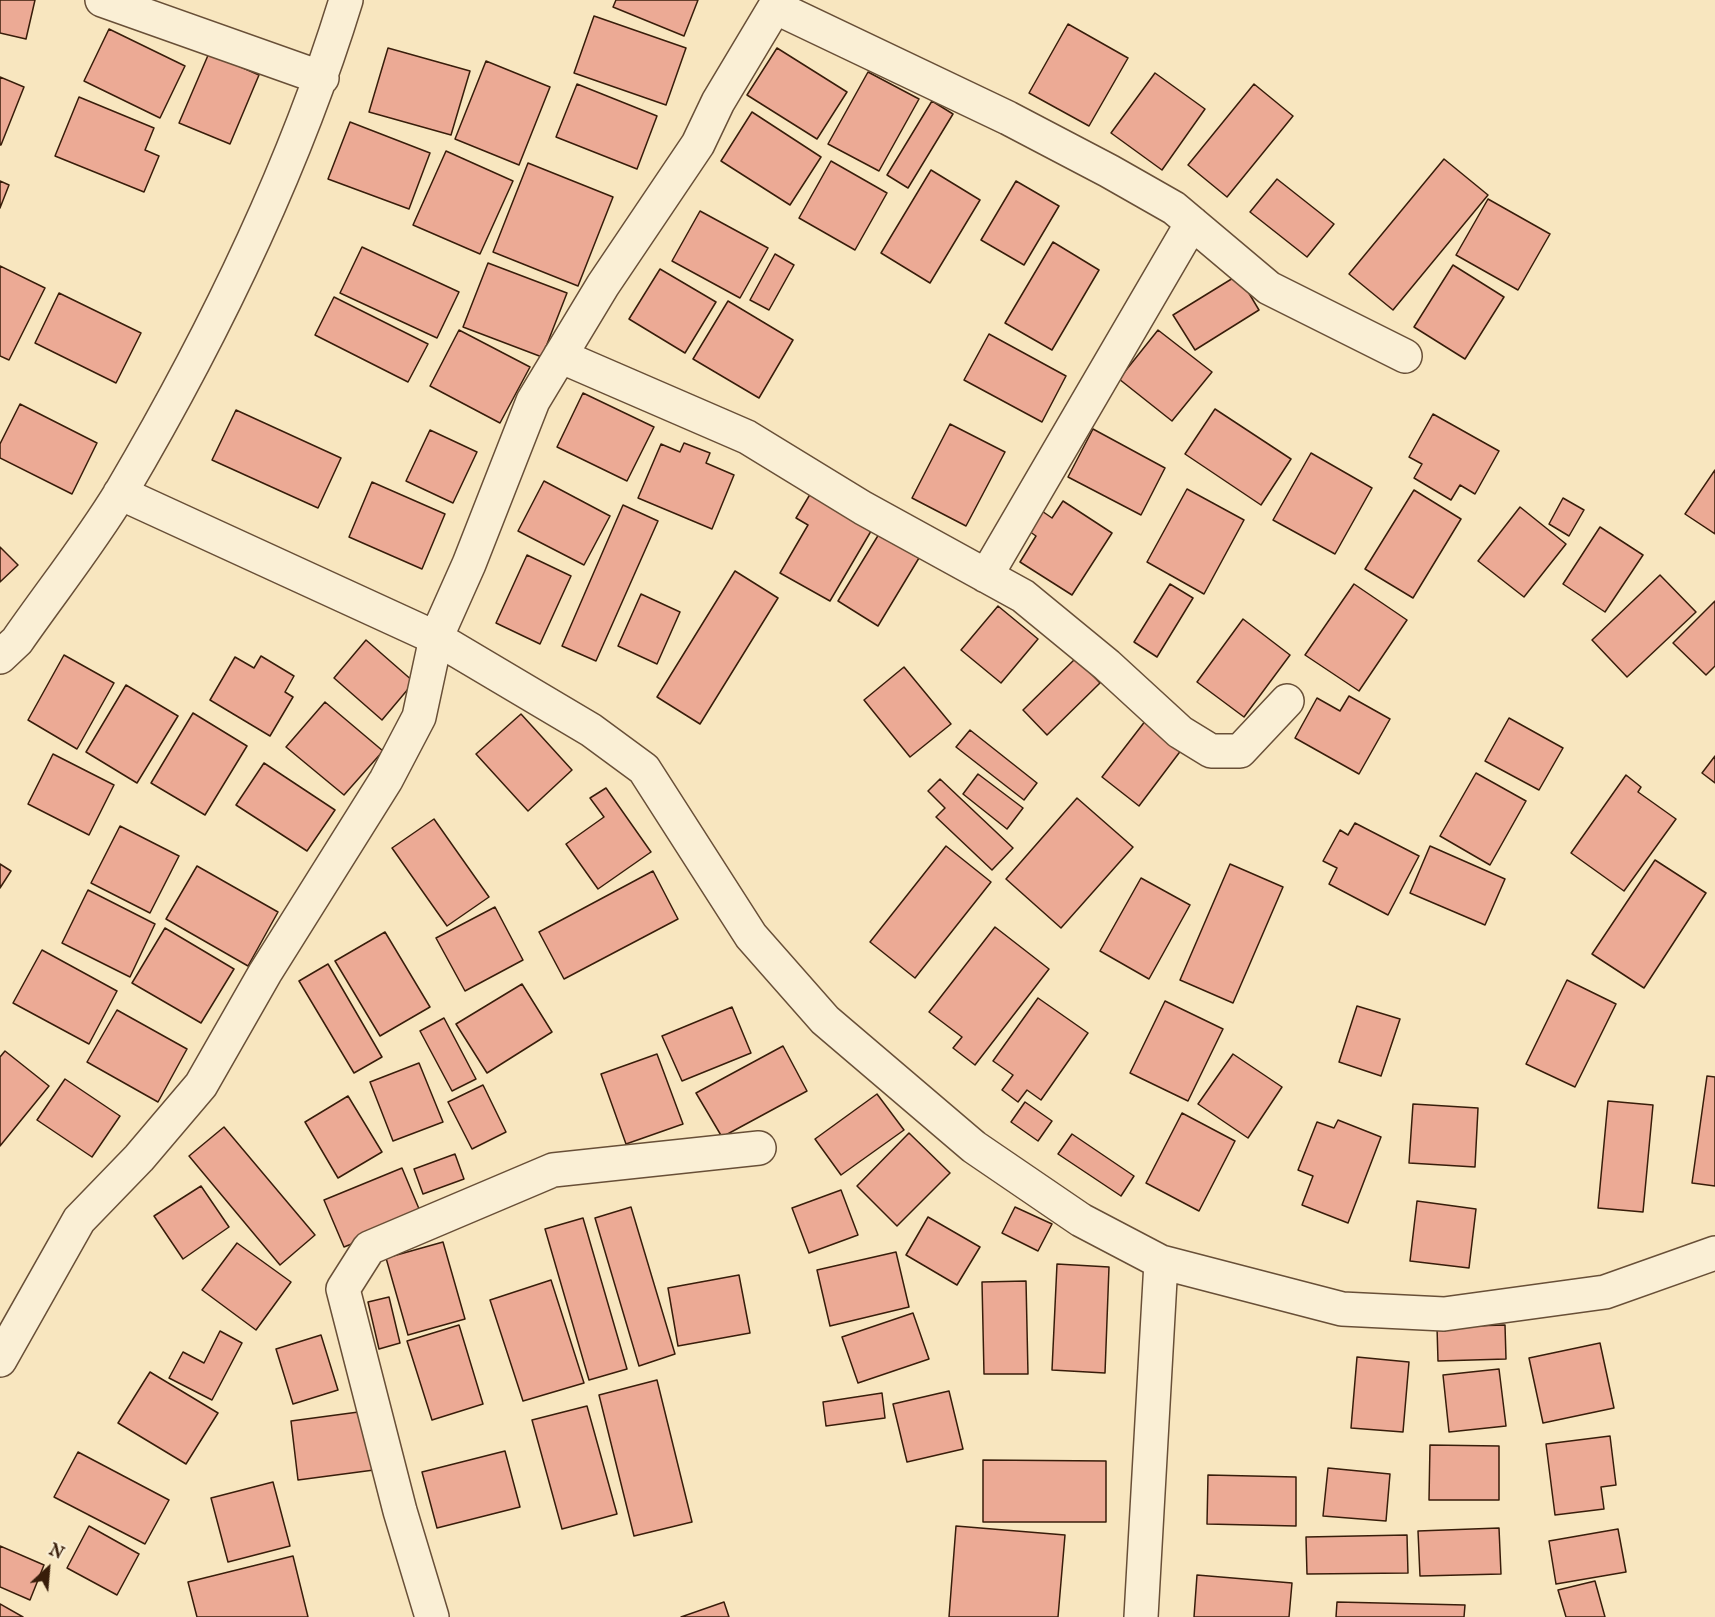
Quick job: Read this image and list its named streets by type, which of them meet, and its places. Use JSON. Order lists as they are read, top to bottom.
{
  "north": "top right"
}
